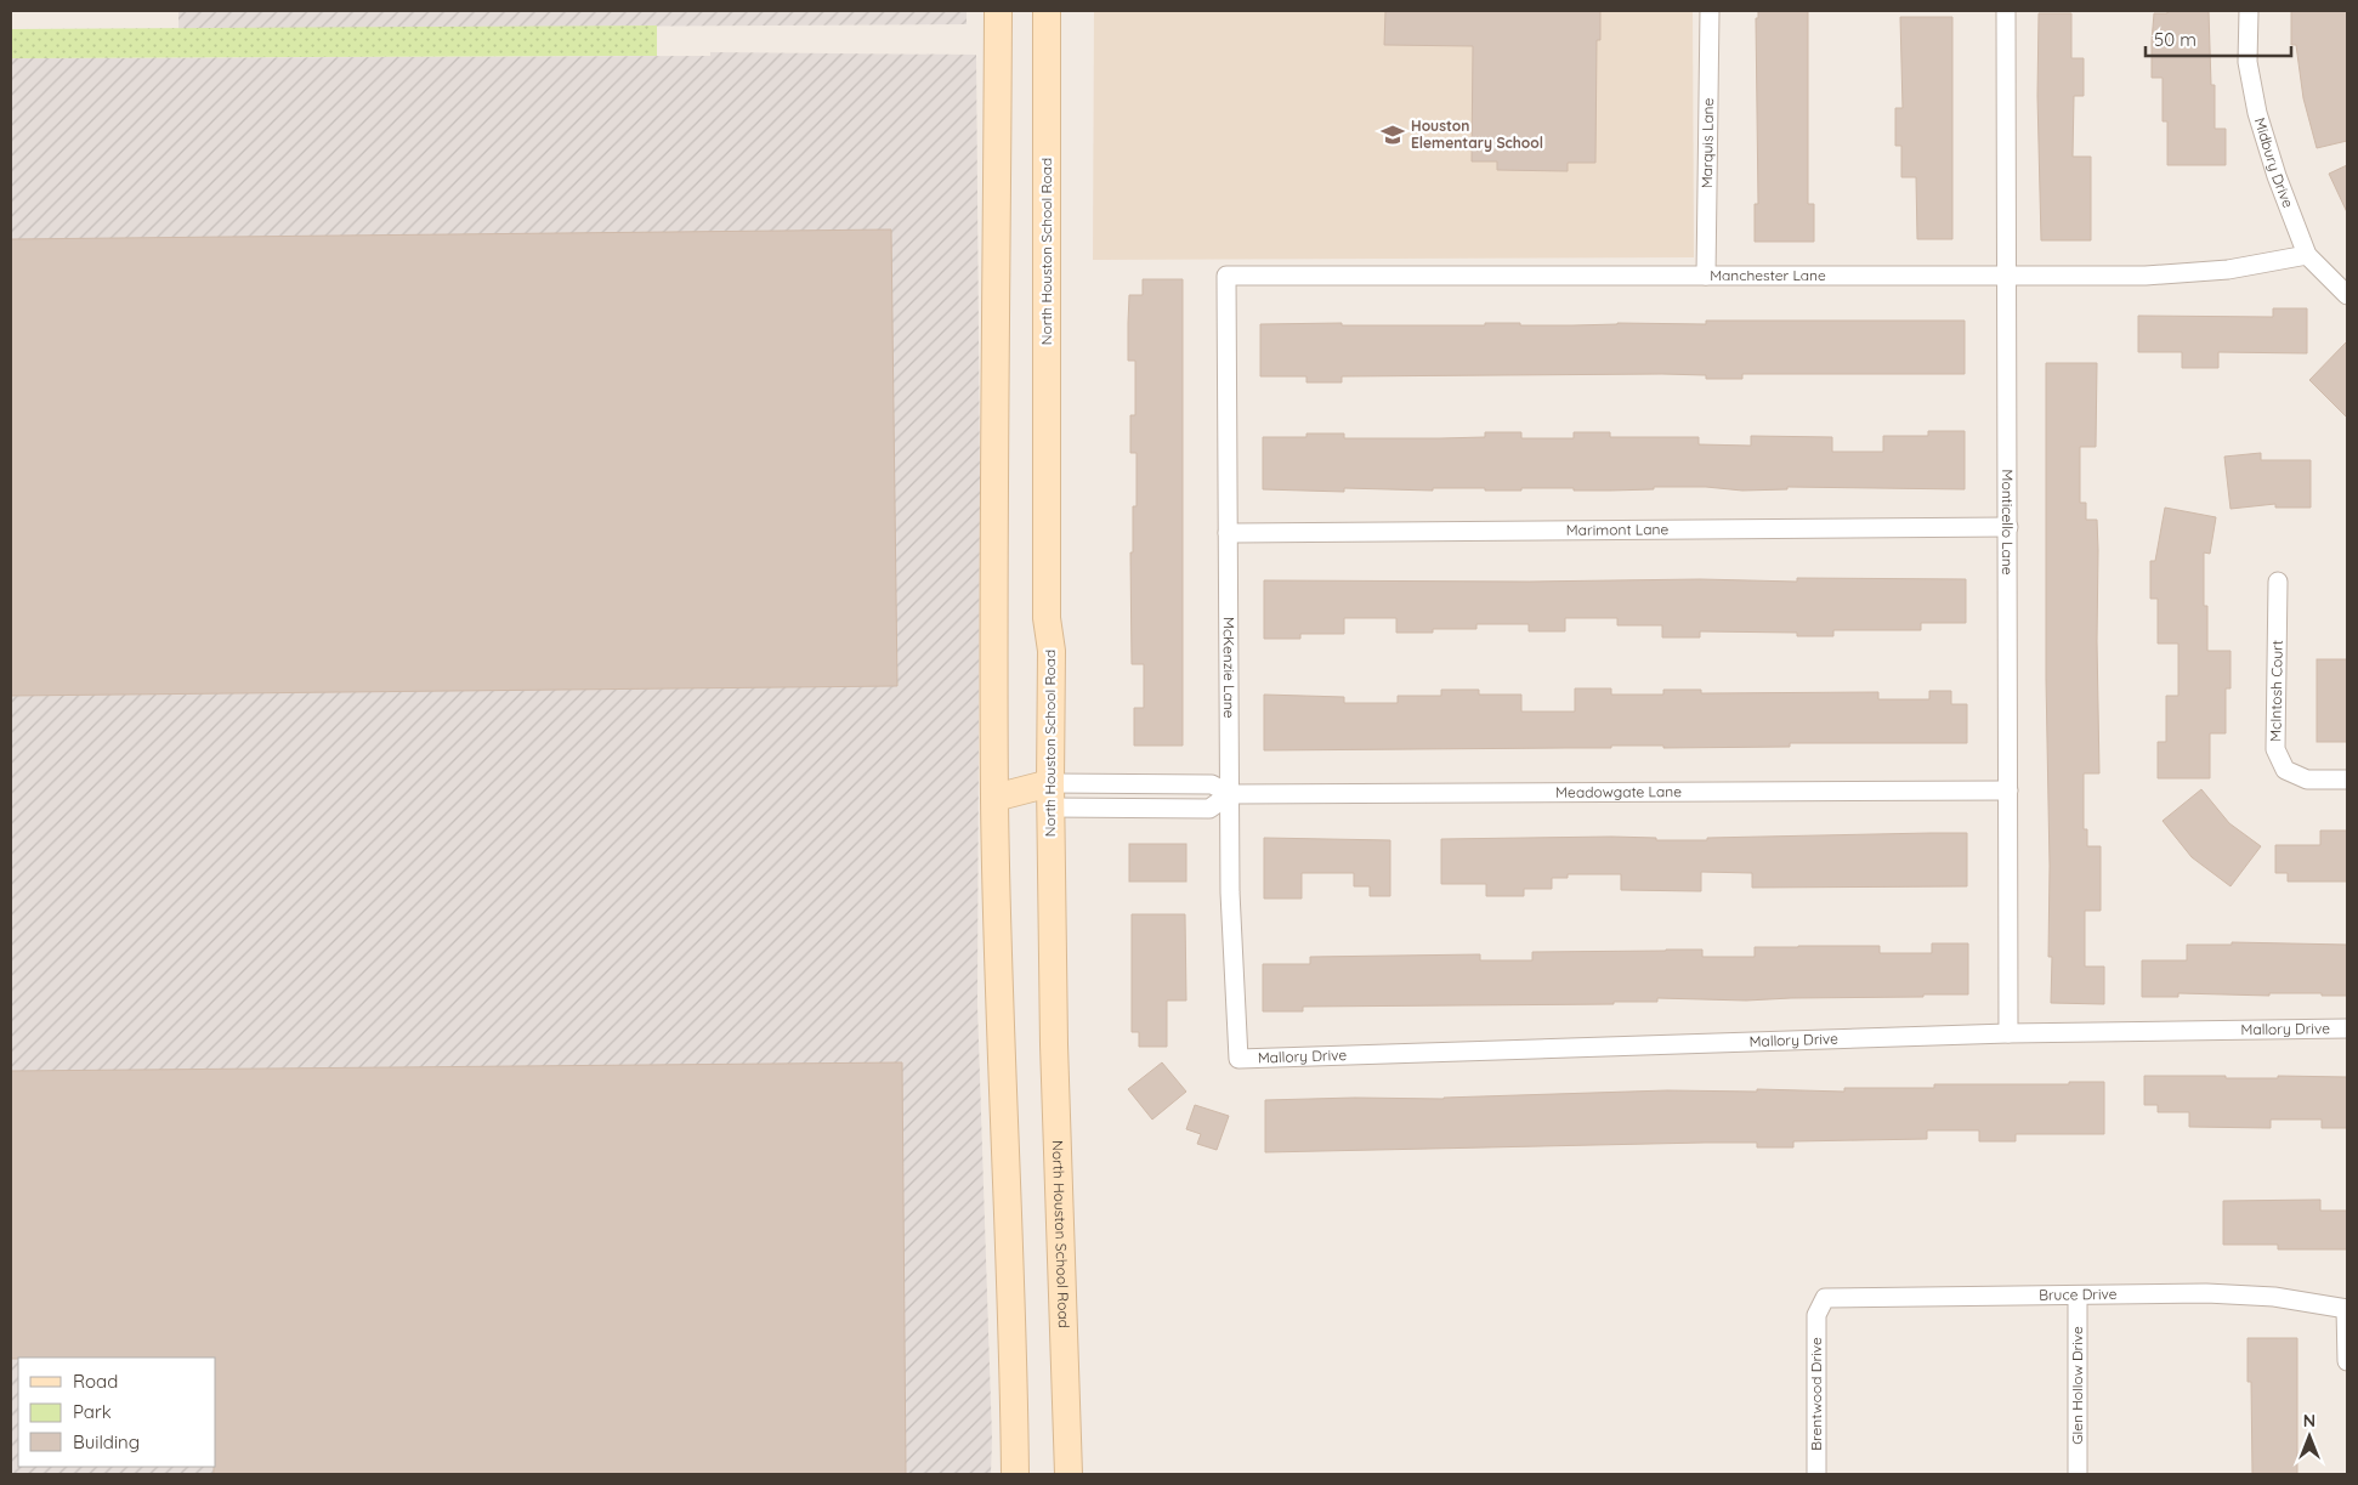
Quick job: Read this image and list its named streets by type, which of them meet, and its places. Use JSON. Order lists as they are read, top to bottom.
{
  "streets": {
    "main road": ["North Houston School Road"],
    "street": [
      "Marquis Lane",
      "Midbury Drive",
      "Manchester Lane",
      "Monticello Lane",
      "Marimont Lane",
      "McKenzie Lane",
      "McIntosh Court",
      "Meadowgate Lane",
      "Mallory Drive",
      "Bruce Drive",
      "Glen Hollow Drive",
      "Brentwood Drive"
    ]
  },
  "crossings": [
    ["Marquis Lane", "Manchester Lane"],
    ["Midbury Drive", "Manchester Lane"],
    ["North Houston School Road", "Meadowgate Lane"],
    ["Manchester Lane", "Monticello Lane"],
    ["Manchester Lane", "McKenzie Lane"],
    ["Monticello Lane", "Marimont Lane"],
    ["Monticello Lane", "Meadowgate Lane"],
    ["Monticello Lane", "Mallory Drive"],
    ["Marimont Lane", "McKenzie Lane"],
    ["McKenzie Lane", "Meadowgate Lane"],
    ["McKenzie Lane", "Mallory Drive"],
    ["Bruce Drive", "Glen Hollow Drive"],
    ["Bruce Drive", "Brentwood Drive"]
  ],
  "places": {
    "school or university": ["Houston Elementary School"]
  },
  "legend": ["Road", "Park", "Building"],
  "scale_bar": "50 m",
  "north": "top"
}
